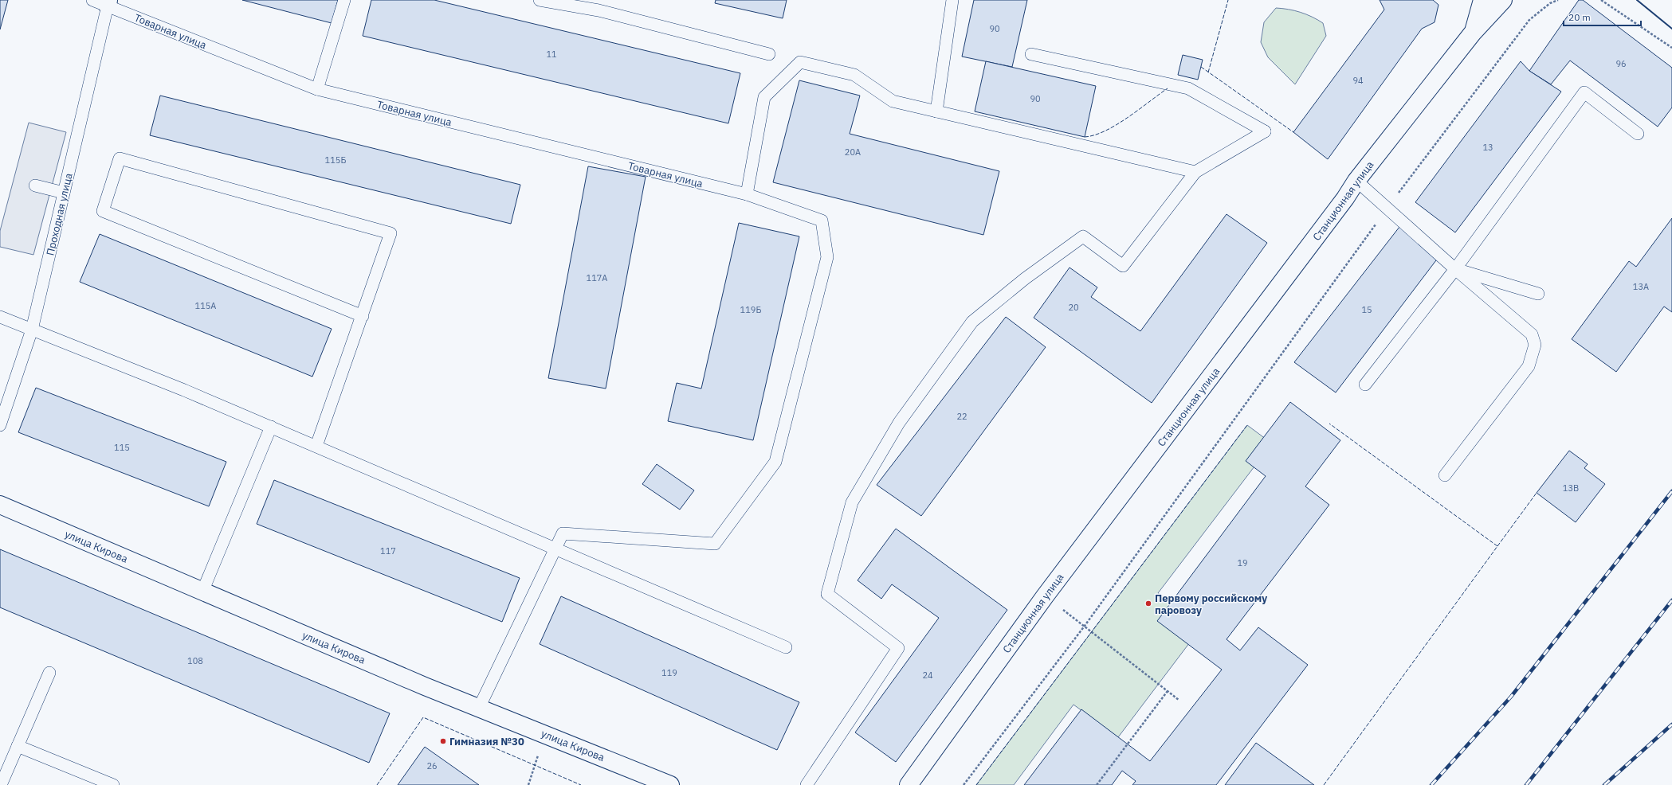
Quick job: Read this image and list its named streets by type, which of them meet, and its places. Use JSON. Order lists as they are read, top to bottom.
{
  "streets": {
    "main road": ["Станционная улица", "улица Кирова"],
    "lane": ["Товарная улица", "Проходная улица"]
  },
  "crossings": [
    ["Товарная улица", "Проходная улица"]
  ],
  "places": ["Первому российскому паровозу", "Гимназия №30"],
  "house_numbers": [
    "90",
    "11",
    "96",
    "94",
    "90",
    "13",
    "20А",
    "115Б",
    "117А",
    "13А",
    "115А",
    "20",
    "119Б",
    "15",
    "22",
    "115",
    "13В",
    "117",
    "19",
    "108",
    "119",
    "24",
    "26"
  ],
  "scale_bar": "20 m"
}
